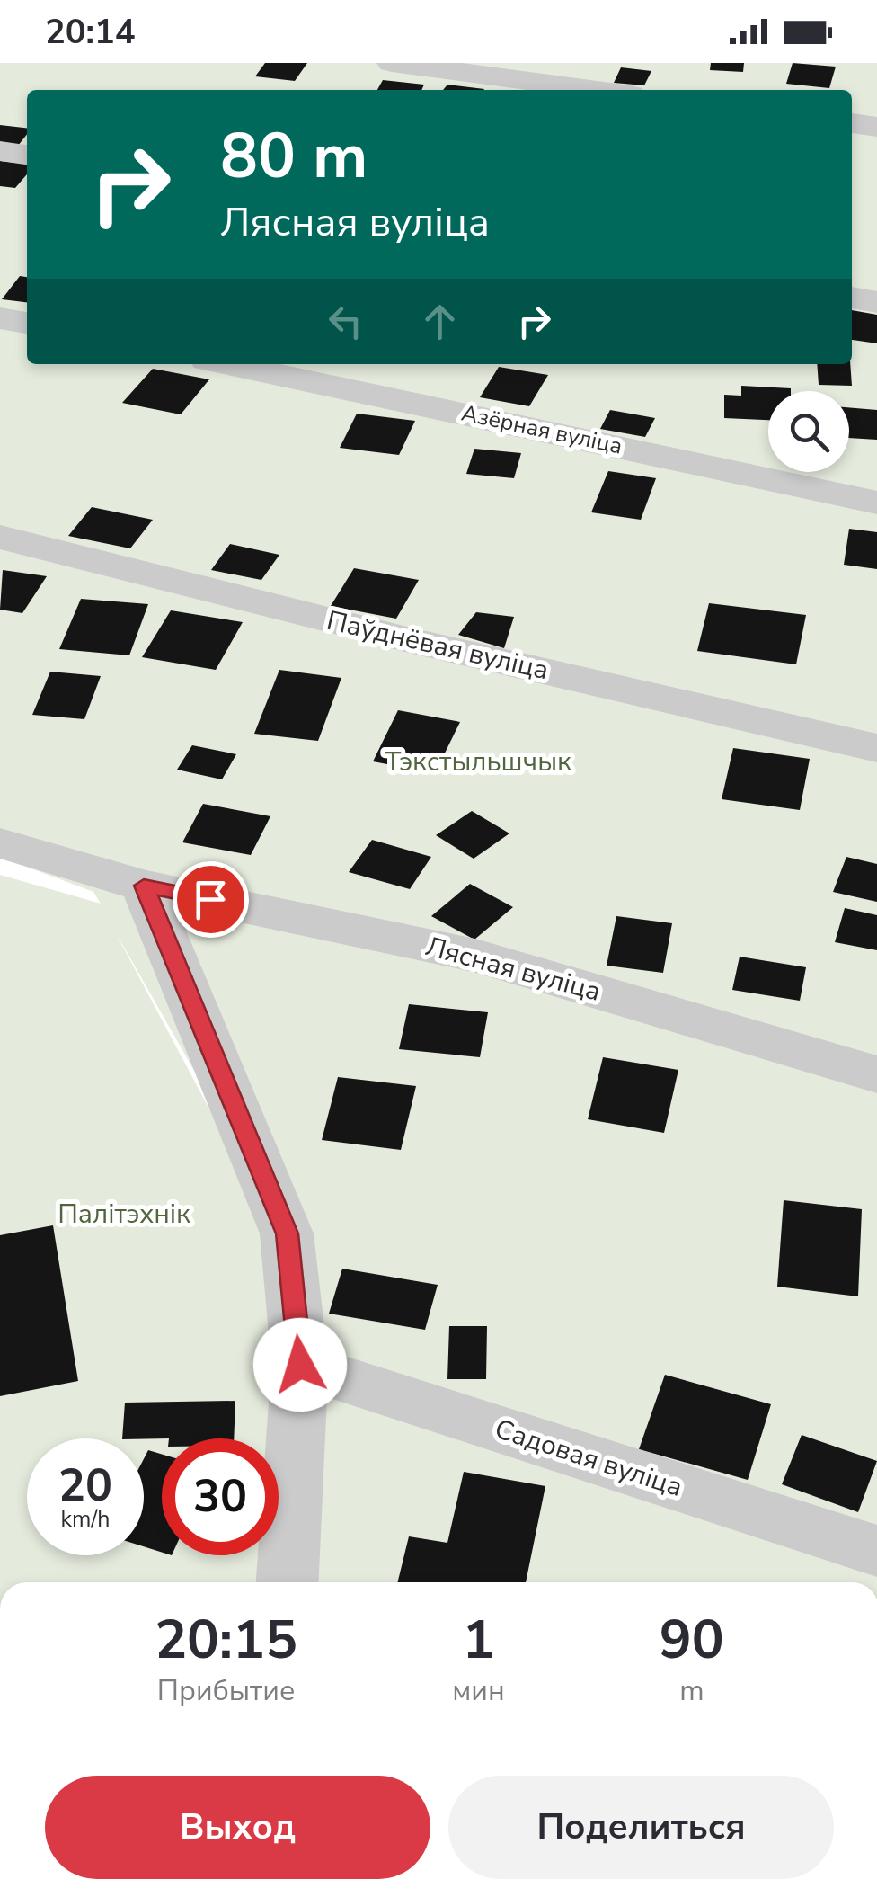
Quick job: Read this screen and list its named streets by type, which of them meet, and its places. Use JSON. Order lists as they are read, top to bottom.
{
  "streets": {
    "street": [
      "Азёрная вуліца",
      "Паўднёвая вуліца",
      "Лясная вуліца",
      "Садовая вуліца"
    ]
  },
  "parks": ["Тэкстыльшчык", "Палітэхнік"],
  "page": {
    "status": "20:14",
    "turn": ["80 m", "Лясная вуліца"],
    "speed": "20 km/h",
    "limit": "30",
    "eta": [
      "20:15",
      "Прибытие",
      "1",
      "мин",
      "90",
      "m"
    ],
    "buttons": ["Выход", "Поделиться"]
  }
}
